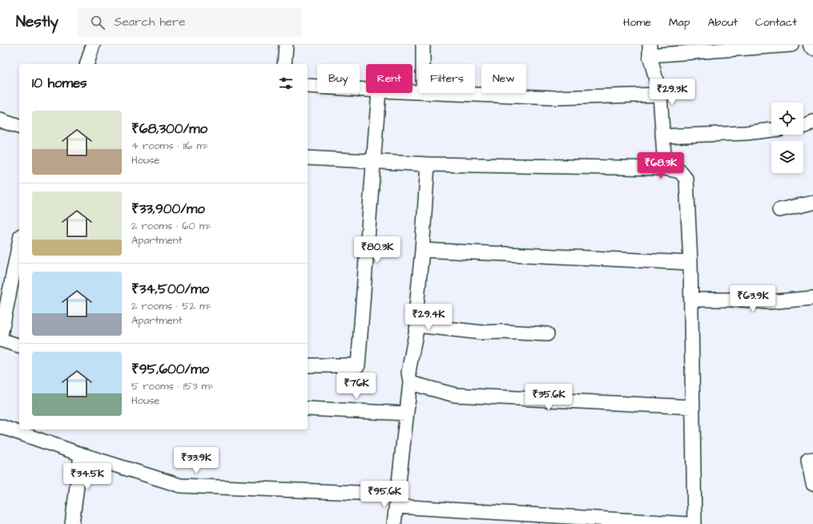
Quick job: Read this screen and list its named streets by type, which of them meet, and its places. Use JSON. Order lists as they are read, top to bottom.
{
  "page": {
    "header": "Nestly",
    "search": "Search here",
    "nav": [
      "Home",
      "Map",
      "About",
      "Contact"
    ],
    "chip": [
      "Buy",
      "Rent",
      "Filters",
      "New"
    ],
    "heading": "10 homes",
    "price": [
      "₹29.3K",
      "₹68.3K",
      "₹80.3K",
      "₹63.9K",
      "₹29.4K",
      "₹76K",
      "₹35.6K",
      "₹33.9K",
      "₹34.5K",
      "₹95.6K"
    ],
    "list": [
      {
        "name": "₹68,300/mo",
        "note": "4 rooms · 116 m² · House"
      },
      {
        "name": "₹33,900/mo",
        "note": "2 rooms · 60 m² · Apartment"
      },
      {
        "name": "₹34,500/mo",
        "note": "2 rooms · 52 m² · Apartment"
      },
      {
        "name": "₹95,600/mo",
        "note": "5 rooms · 153 m² · House"
      }
    ]
  }
}
